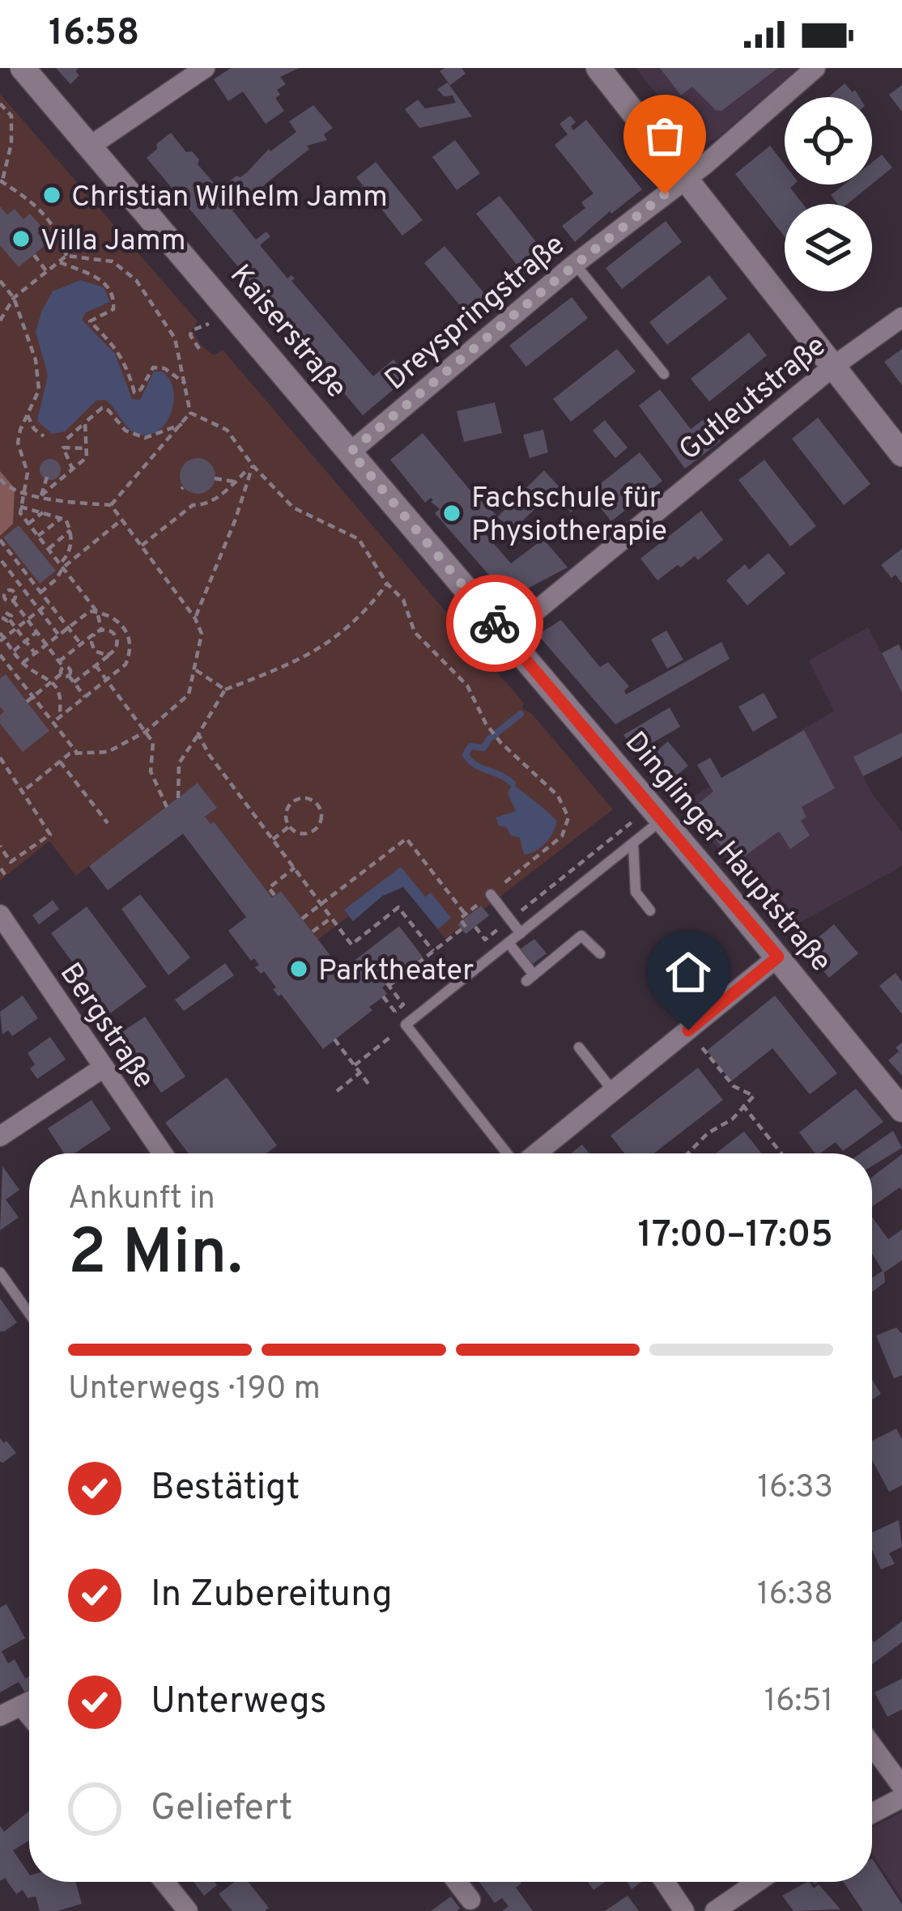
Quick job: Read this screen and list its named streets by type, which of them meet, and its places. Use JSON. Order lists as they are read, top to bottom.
{
  "streets": {
    "street": [
      "Dreyspringstraße",
      "Kaiserstraße",
      "Gutleutstraße",
      "Dinglinger Hauptstraße",
      "Bergstraße"
    ]
  },
  "crossings": [
    ["Dreyspringstraße", "Kaiserstraße"],
    ["Kaiserstraße", "Gutleutstraße"],
    ["Kaiserstraße", "Dinglinger Hauptstraße"],
    ["Gutleutstraße", "Dinglinger Hauptstraße"]
  ],
  "places": [
    "Christian Wilhelm Jamm",
    "Villa Jamm",
    "Fachschule für Physiotherapie",
    "Parktheater"
  ],
  "page": {
    "status": "16:58",
    "heading": ["2 Min.", "Ankunft in", "17:00–17:05"],
    "bar": "Unterwegs · 190 m",
    "list": [
      ["Bestätigt", "16:33"],
      ["In Zubereitung", "16:38"],
      ["Unterwegs", "16:51"],
      "Geliefert"
    ]
  }
}
